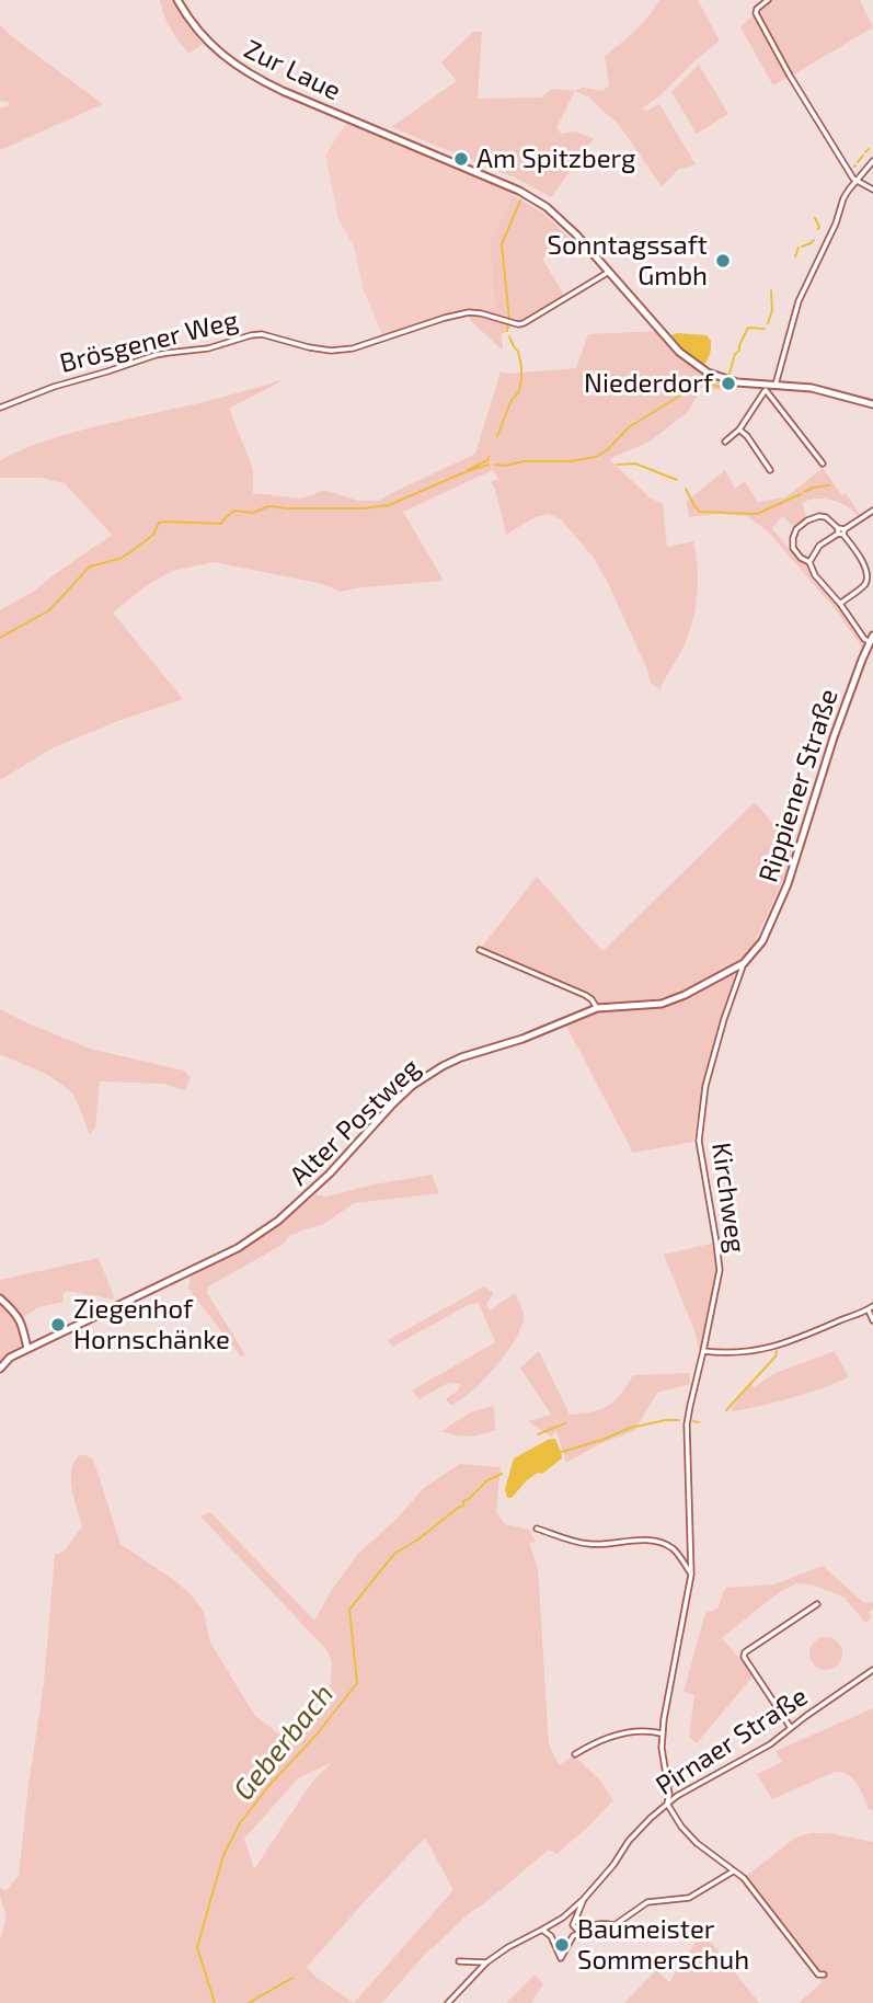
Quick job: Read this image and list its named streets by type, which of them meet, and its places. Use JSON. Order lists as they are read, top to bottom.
{
  "streets": {
    "street": [
      "Zur Laue",
      "Brösgener Weg",
      "Rippiener Straße",
      "Alter Postweg",
      "Kirchweg",
      "Pirnaer Straße"
    ]
  },
  "crossings": [
    ["Zur Laue", "Brösgener Weg"],
    ["Rippiener Straße", "Alter Postweg"],
    ["Rippiener Straße", "Kirchweg"],
    ["Alter Postweg", "Kirchweg"],
    ["Kirchweg", "Pirnaer Straße"]
  ],
  "water": ["Geberbach"],
  "places": [
    "Am Spitzberg",
    "Sonntagssaft Gmbh",
    "Niederdorf",
    "Ziegenhof Hornschänke",
    "Baumeister Sommerschuh"
  ]
}
